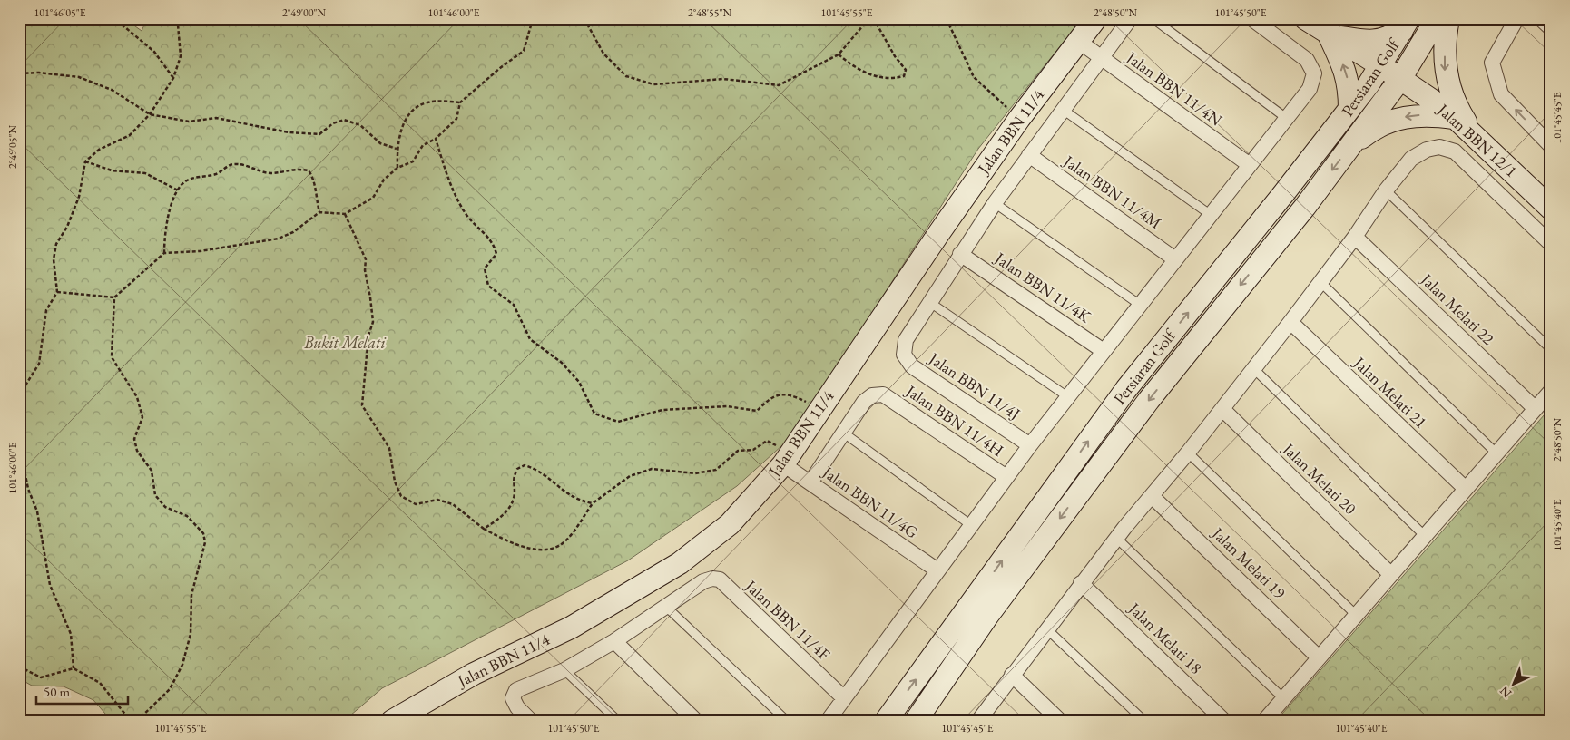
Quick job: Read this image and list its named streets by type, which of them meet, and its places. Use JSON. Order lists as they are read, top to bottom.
{
  "streets": {
    "street": [
      "Persiaran Golf",
      "Jalan BBN 11/4N",
      "Jalan BBN 11/4",
      "Jalan BBN 12/1",
      "Jalan BBN 11/4M",
      "Jalan BBN 11/4K",
      "Jalan Melati 22",
      "Jalan BBN 11/4J",
      "Jalan Melati 21",
      "Jalan BBN 11/4H",
      "Jalan Melati 20",
      "Jalan BBN 11/4G",
      "Jalan Melati 19",
      "Jalan BBN 11/4F",
      "Jalan Melati 18"
    ]
  },
  "crossings": [
    ["Persiaran Golf", "Jalan BBN 12/1"],
    ["Jalan BBN 11/4N", "Jalan BBN 11/4"],
    ["Jalan BBN 11/4", "Jalan BBN 11/4G"]
  ],
  "parks": ["Bukit Melati"],
  "scale_bar": "50 m",
  "north": "bottom left",
  "coordinates": [
    "101°46'05\"E",
    "2°49'00\"N",
    "101°46'00\"E",
    "2°48'55\"N",
    "101°45'55\"E",
    "2°48'50\"N",
    "101°45'50\"E",
    "101°45'45\"E",
    "2°49'05\"N",
    "101°45'40\"E"
  ]
}
